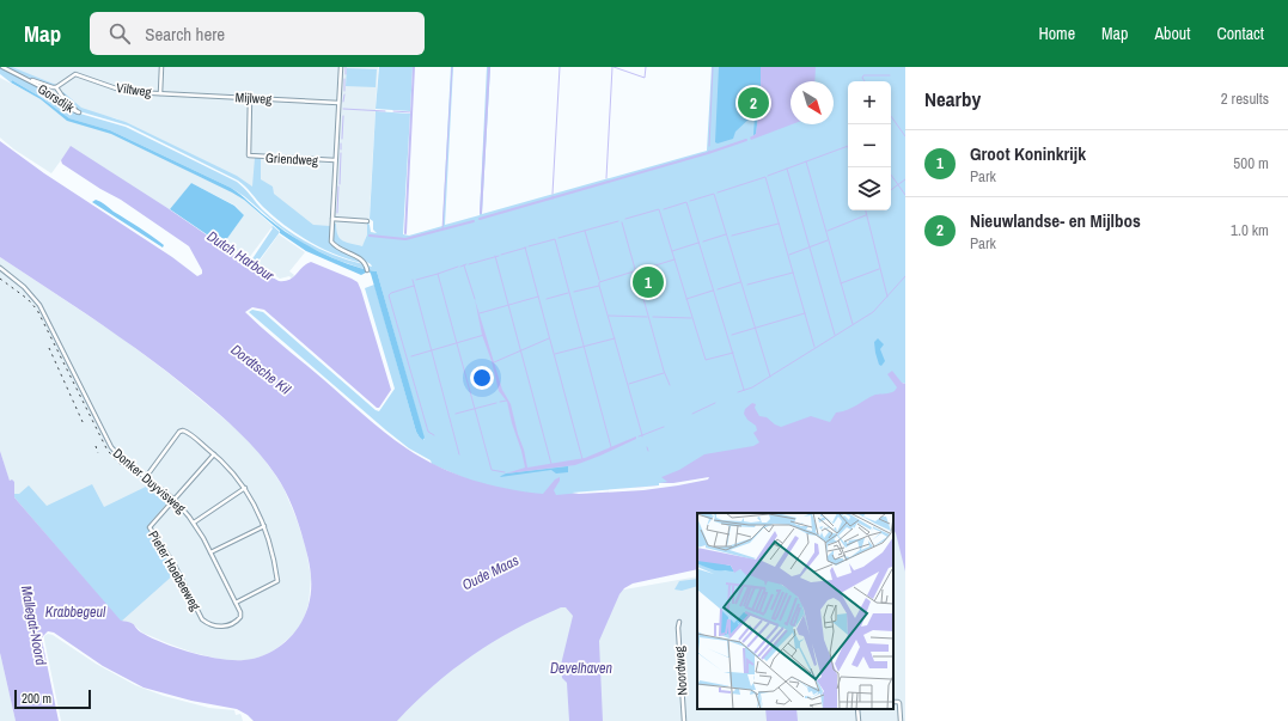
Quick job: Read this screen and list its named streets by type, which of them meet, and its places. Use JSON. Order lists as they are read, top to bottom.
{
  "streets": {
    "street": [
      "Viltweg",
      "Gorsdijk",
      "Mijlweg",
      "Griendweg",
      "Donker Duyvisweg",
      "Pieter Hoebeeweg",
      "Noordweg"
    ]
  },
  "crossings": [
    ["Viltweg", "Gorsdijk"],
    ["Viltweg", "Mijlweg"],
    ["Mijlweg", "Griendweg"],
    ["Donker Duyvisweg", "Pieter Hoebeeweg"]
  ],
  "water": [
    "Dutch Harbour",
    "Dordtsche Kil",
    "Oude Maas",
    "Krabbegeul",
    "Mallegat-Noord",
    "Develhaven"
  ],
  "scale_bar": "200 m",
  "north": "bottom right",
  "page": {
    "header": "Map",
    "search": "Search here",
    "nav": [
      "Home",
      "Map",
      "About",
      "Contact"
    ],
    "heading": ["Nearby", "2 results"],
    "map_buttons": ["+", "−"],
    "pins": ["2", "1"],
    "list": [
      {
        "mark": "1",
        "name": "Groot Koninkrijk",
        "note": "Park",
        "value": "500 m"
      },
      {
        "mark": "2",
        "name": "Nieuwlandse- en Mijlbos",
        "note": "Park",
        "value": "1.0 km"
      }
    ],
    "scale": "200 m"
  }
}
